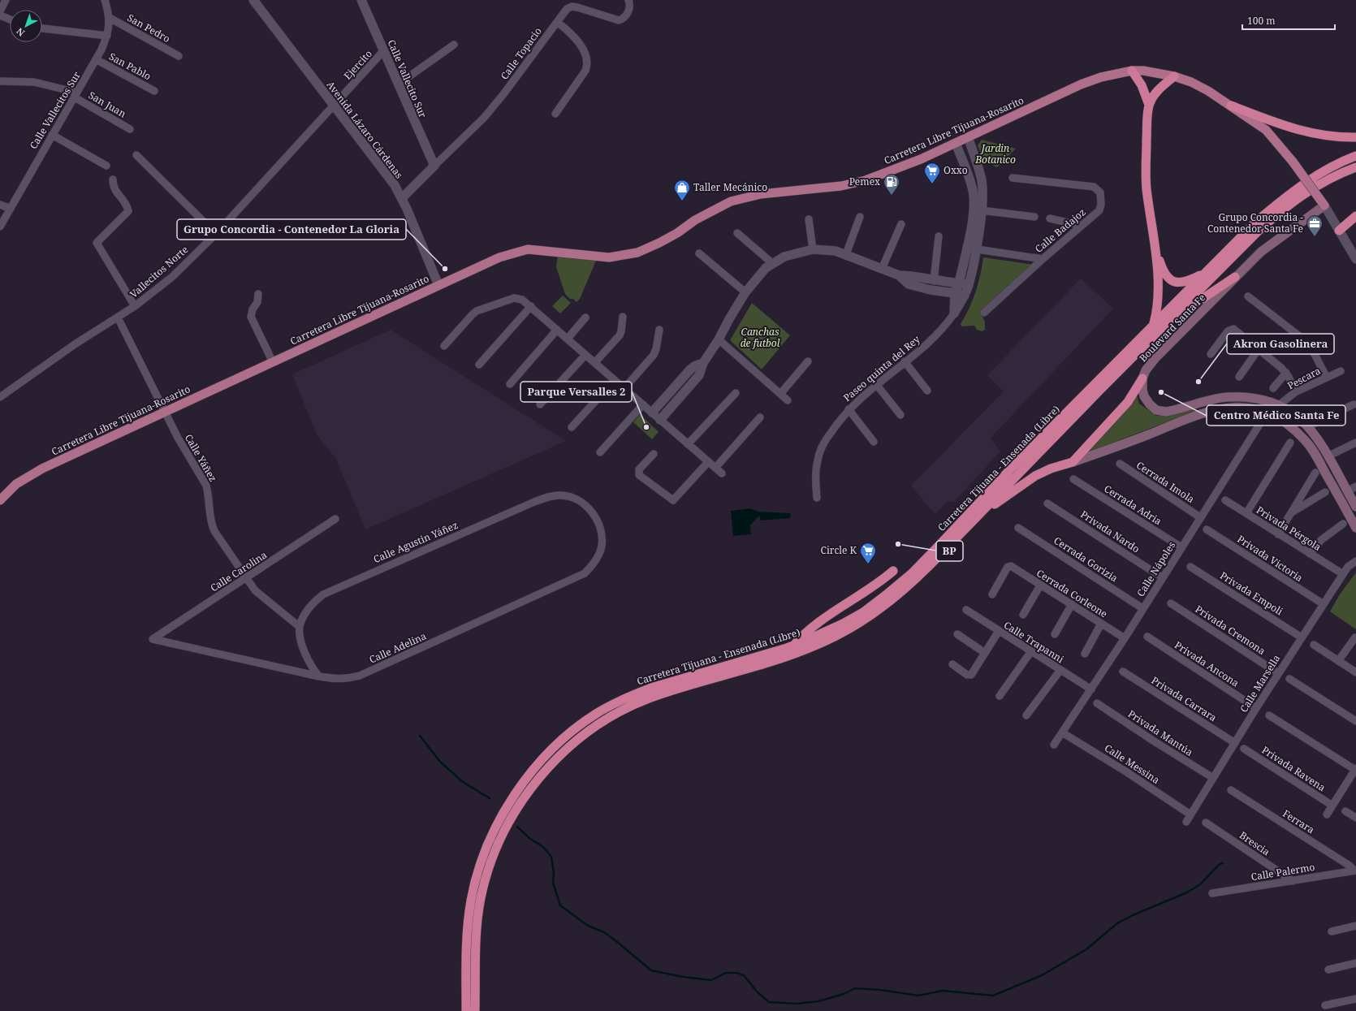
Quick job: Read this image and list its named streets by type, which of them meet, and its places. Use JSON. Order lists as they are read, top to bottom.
{
  "streets": {
    "highway": ["Carretera Tijuana - Ensenada (Libre)"],
    "main road": ["Carretera Libre Tijuana-Rosarito", "Boulevard Santa Fe"],
    "street": [
      "San Pedro",
      "Calle Topacio",
      "Ejercito",
      "San Pablo",
      "Calle Vallecito Sur",
      "San Juan",
      "Calle Vallecitos Sur",
      "Avenida Lázaro Cárdenas",
      "Calle Badajoz",
      "Vallecitos Norte",
      "Paseo quinta del Rey",
      "Pescara",
      "Calle Yáñez",
      "Cerrada Imola",
      "Cerrada Adria",
      "Privada Pérgola",
      "Privada Nardo",
      "Calle Agustin Yáñez",
      "Privada Victoria",
      "Cerrada Gorizia",
      "Calle Nápoles",
      "Calle Carolina",
      "Cerrada Corleone",
      "Privada Empoli",
      "Privada Cremona",
      "Calle Trapanni",
      "Calle Adelina",
      "Privada Ancona",
      "Calle Marsella",
      "Privada Carrara",
      "Privada Mantúa",
      "Calle Messina",
      "Privada Ravena",
      "Ferrara",
      "Brescia",
      "Calle Palermo"
    ]
  },
  "crossings": [
    ["San Pedro", "Calle Vallecitos Sur"],
    ["Calle Topacio", "Calle Vallecito Sur"],
    ["Ejercito", "Calle Vallecito Sur"],
    ["Ejercito", "Avenida Lázaro Cárdenas"],
    ["Ejercito", "Vallecitos Norte"],
    ["San Pablo", "Calle Vallecitos Sur"],
    ["San Juan", "Calle Vallecitos Sur"],
    ["Avenida Lázaro Cárdenas", "Carretera Libre Tijuana-Rosarito"],
    ["Avenida Lázaro Cárdenas", "Vallecitos Norte"],
    ["Carretera Libre Tijuana-Rosarito", "Boulevard Santa Fe"],
    ["Carretera Libre Tijuana-Rosarito", "Calle Yáñez"],
    ["Vallecitos Norte", "Calle Yáñez"],
    ["Boulevard Santa Fe", "Pescara"],
    ["Boulevard Santa Fe", "Calle Nápoles"],
    ["Pescara", "Calle Nápoles"],
    ["Calle Yáñez", "Calle Agustin Yáñez"],
    ["Calle Yáñez", "Calle Carolina"],
    ["Cerrada Imola", "Calle Nápoles"],
    ["Cerrada Adria", "Calle Nápoles"],
    ["Privada Pérgola", "Calle Marsella"],
    ["Privada Nardo", "Calle Nápoles"],
    ["Calle Agustin Yáñez", "Calle Adelina"],
    ["Privada Victoria", "Calle Marsella"],
    ["Cerrada Gorizia", "Calle Nápoles"],
    ["Calle Nápoles", "Cerrada Corleone"],
    ["Calle Nápoles", "Calle Trapanni"],
    ["Calle Nápoles", "Calle Messina"],
    ["Calle Carolina", "Calle Adelina"],
    ["Privada Empoli", "Calle Marsella"],
    ["Privada Cremona", "Calle Marsella"],
    ["Privada Ancona", "Calle Marsella"],
    ["Calle Marsella", "Privada Carrara"],
    ["Calle Marsella", "Privada Mantúa"],
    ["Calle Marsella", "Calle Messina"],
    ["Ferrara", "Calle Palermo"],
    ["Brescia", "Calle Palermo"]
  ],
  "parks": ["Jardin Botanico", "Canchas de futbol"],
  "places": {
    "supermarket": ["Oxxo", "Circle K"],
    "fuel station": ["Pemex"],
    "shop": ["Taller Mecánico"],
    "office": ["Grupo Concordia - Contenedor Santa Fe"],
    "other": [
      "Grupo Concordia - Contenedor La Gloria",
      "Akron Gasolinera",
      "Centro Médico Santa Fe",
      "Parque Versalles 2",
      "BP"
    ]
  },
  "scale_bar": "100 m",
  "north": "bottom left"
}
